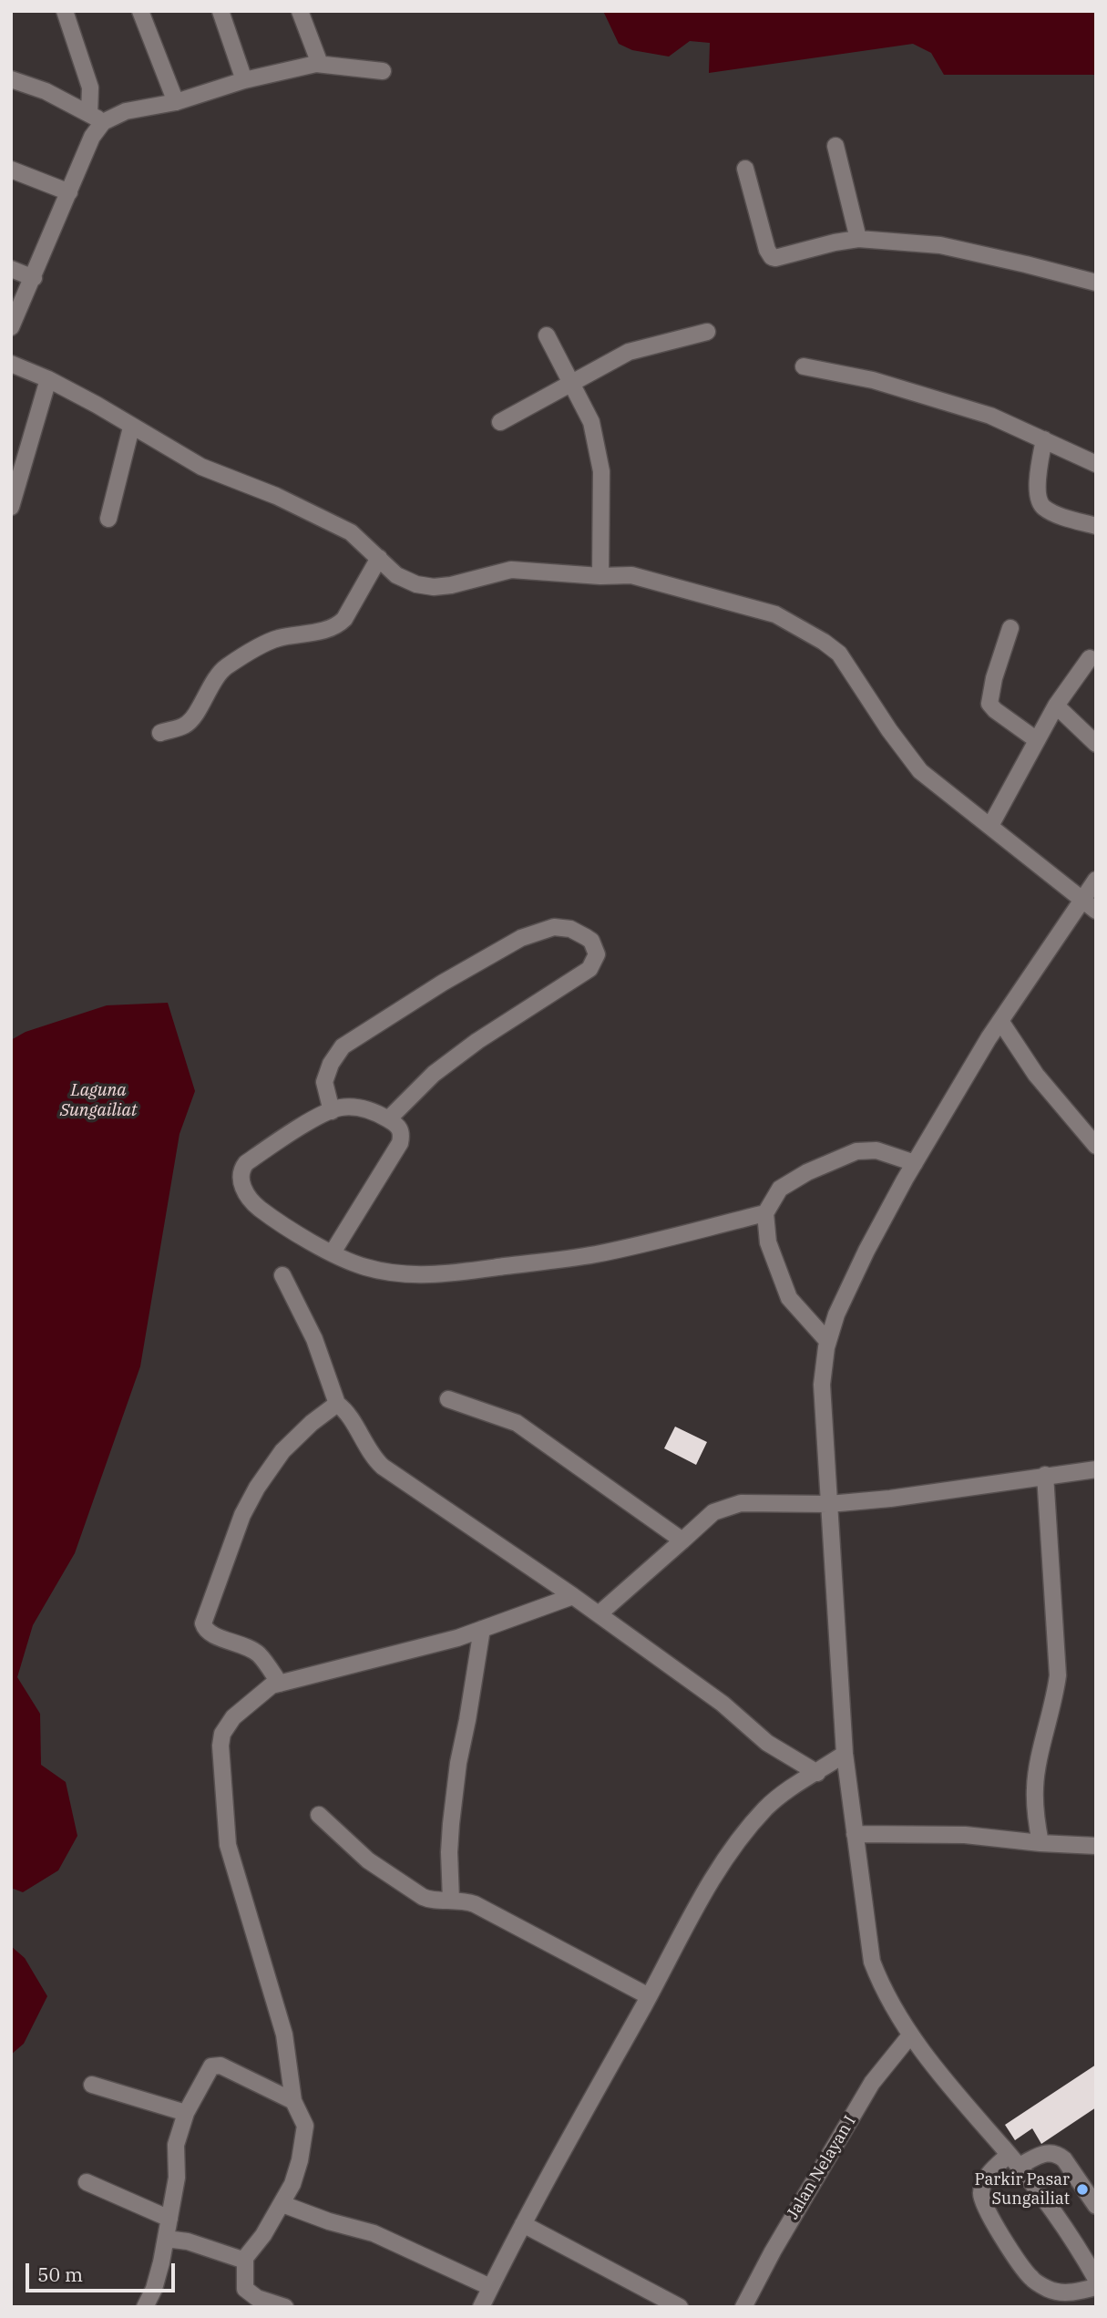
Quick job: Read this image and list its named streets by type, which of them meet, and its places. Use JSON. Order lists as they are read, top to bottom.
{
  "streets": {
    "street": ["Jalan Nelayan I"]
  },
  "water": ["Laguna Sungailiat"],
  "places": ["Parkir Pasar Sungailiat"],
  "scale_bar": "50 m"
}
